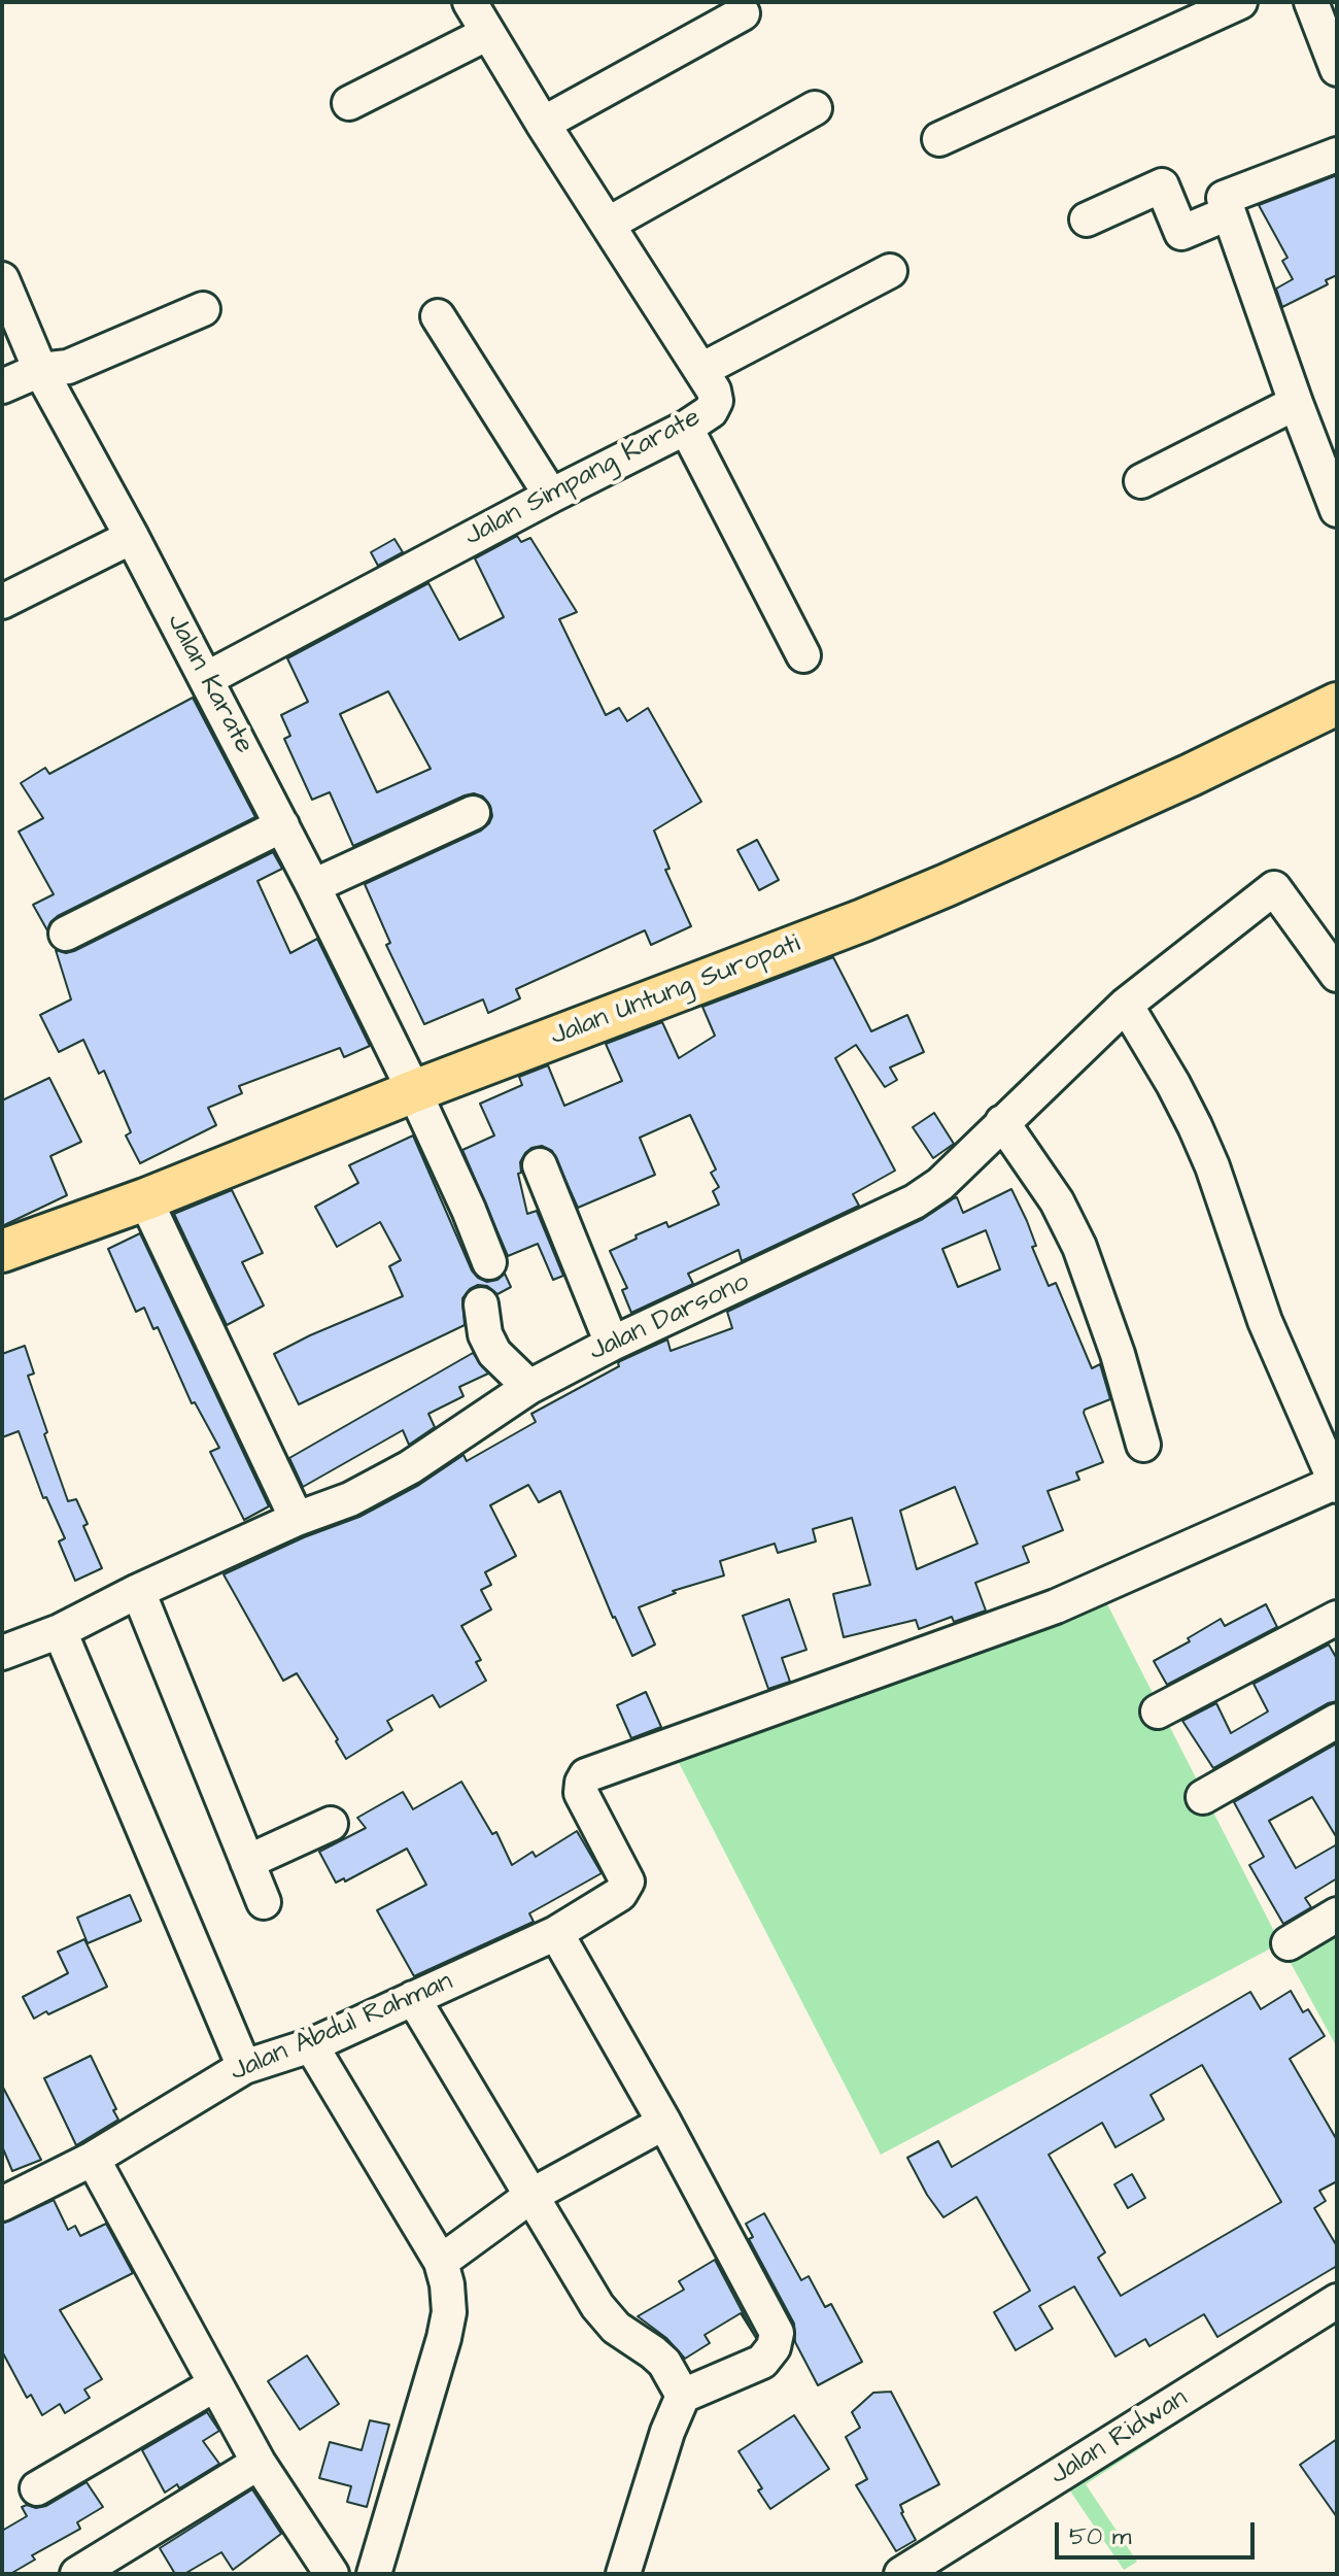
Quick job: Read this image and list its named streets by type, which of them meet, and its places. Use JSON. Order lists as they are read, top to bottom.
{
  "streets": {
    "main road": ["Jalan Untung Suropati"],
    "street": [
      "Jalan Simpang Karate",
      "Jalan Karate",
      "Jalan Darsono",
      "Jalan Abdul Rahman",
      "Jalan Ridwan"
    ]
  },
  "crossings": [
    ["Jalan Simpang Karate", "Jalan Karate"],
    ["Jalan Karate", "Jalan Untung Suropati"]
  ],
  "scale_bar": "50 m"
}
